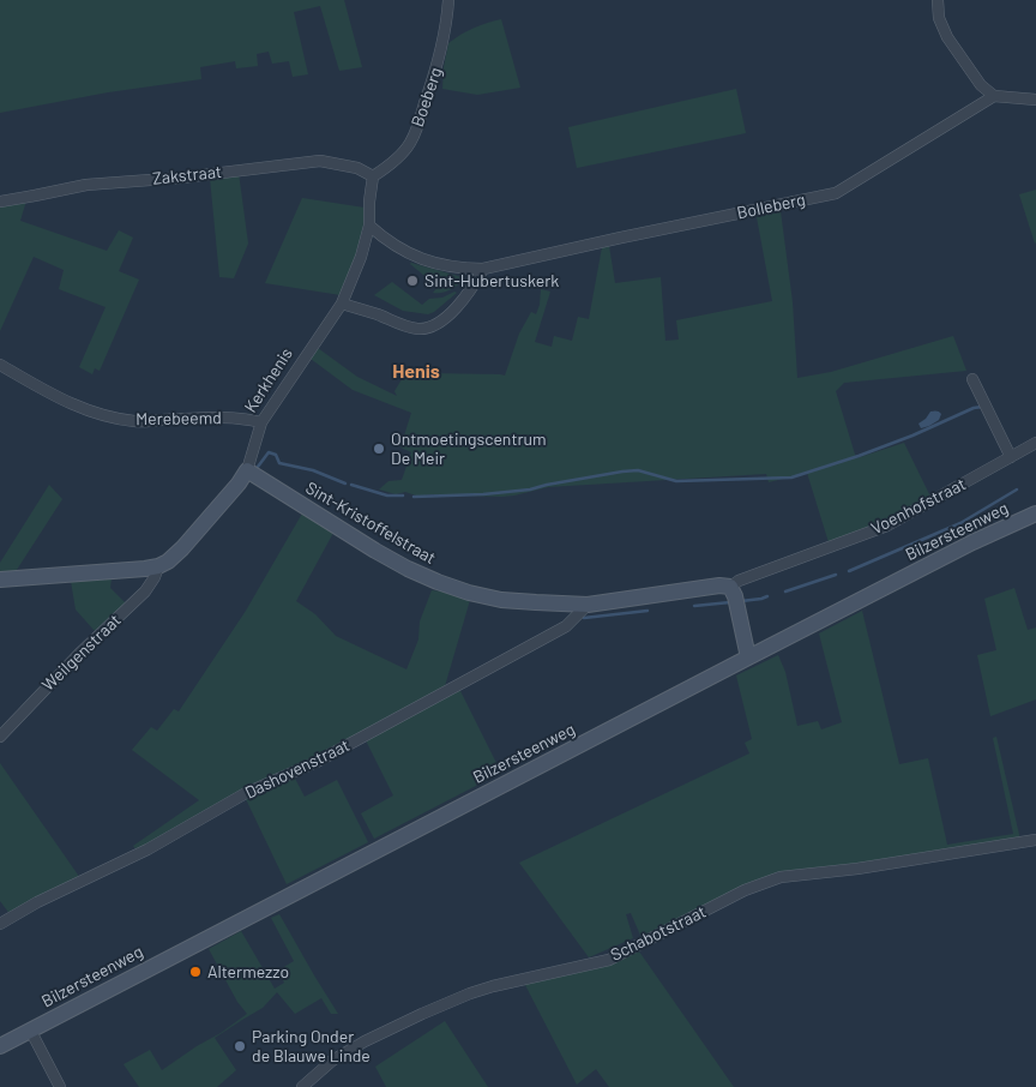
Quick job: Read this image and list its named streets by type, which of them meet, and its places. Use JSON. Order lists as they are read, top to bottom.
{
  "streets": {
    "main road": ["Kerkhenis", "Sint-Kristoffelstraat", "Bilzersteenweg"],
    "street": [
      "Boeberg",
      "Zakstraat",
      "Bolleberg",
      "Merebeemd",
      "Voenhofstraat",
      "Weilgenstraat",
      "Dashovenstraat",
      "Schabotstraat"
    ]
  },
  "crossings": [
    ["Boeberg", "Zakstraat"],
    ["Boeberg", "Kerkhenis"],
    ["Zakstraat", "Kerkhenis"],
    ["Bolleberg", "Kerkhenis"],
    ["Kerkhenis", "Merebeemd"],
    ["Kerkhenis", "Sint-Kristoffelstraat"],
    ["Kerkhenis", "Weilgenstraat"],
    ["Voenhofstraat", "Sint-Kristoffelstraat"],
    ["Sint-Kristoffelstraat", "Dashovenstraat"]
  ],
  "districts": ["Henis"],
  "places": [
    "Sint-Hubertuskerk",
    "Ontmoetingscentrum De Meir",
    "Altermezzo",
    "Parking Onder de Blauwe Linde"
  ]
}
